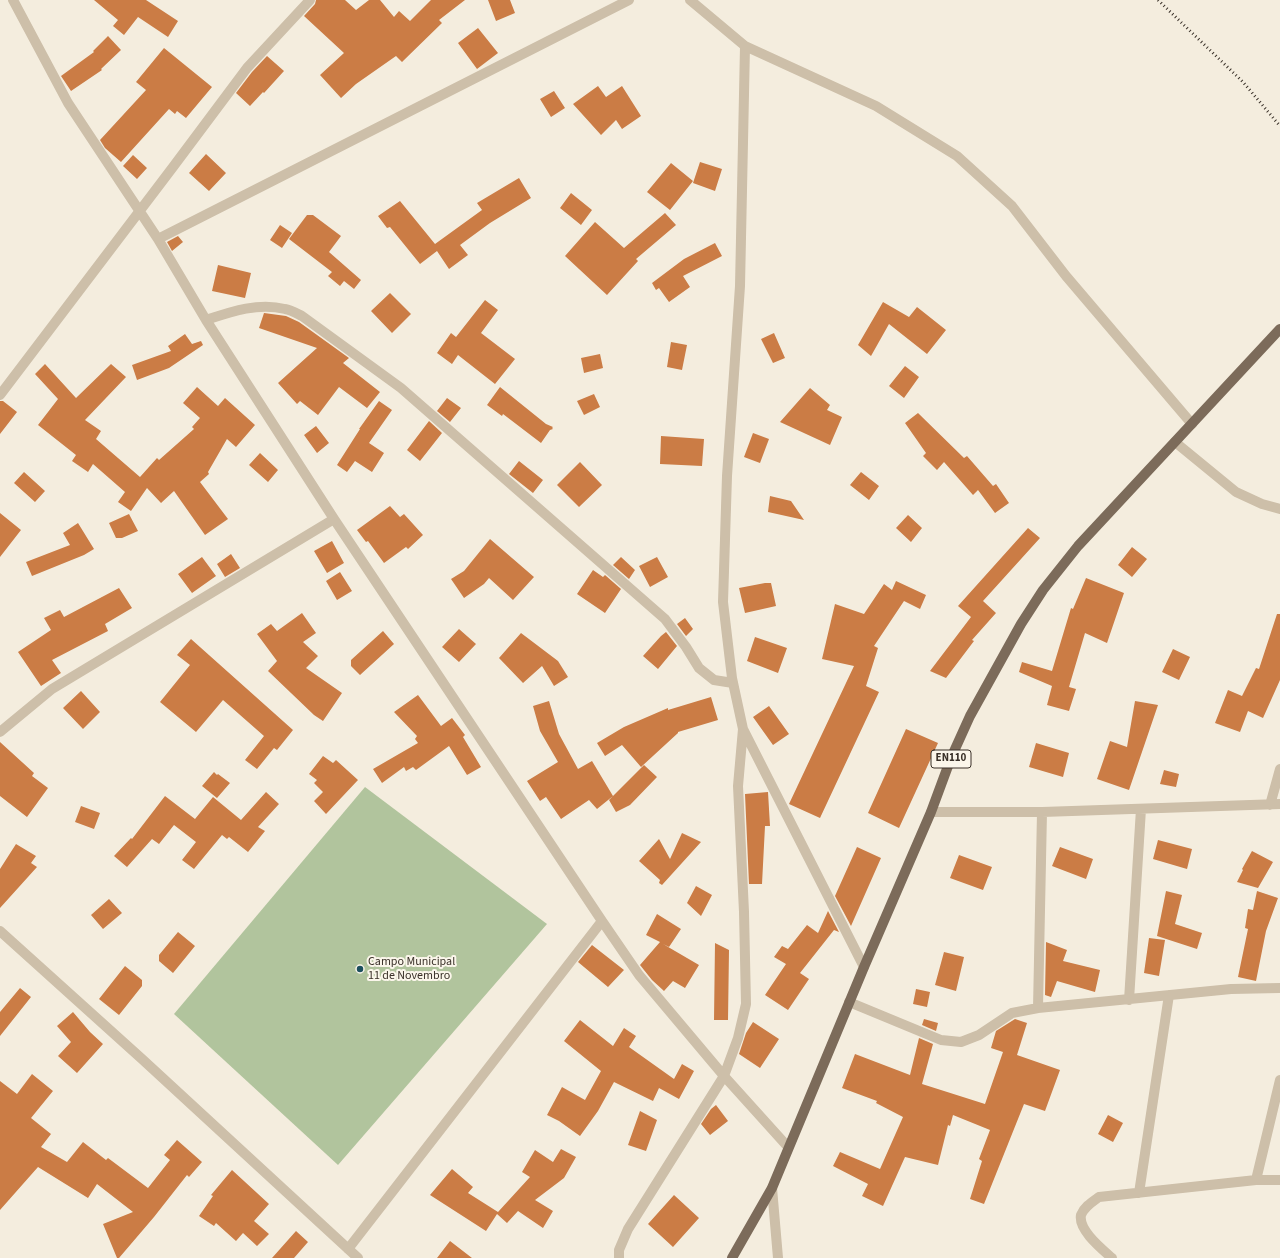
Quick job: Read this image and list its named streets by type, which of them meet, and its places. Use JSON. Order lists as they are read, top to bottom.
{
  "streets": {
    "main road": ["EN110"]
  },
  "places": ["Campo Municipal 11 de Novembro"]
}
